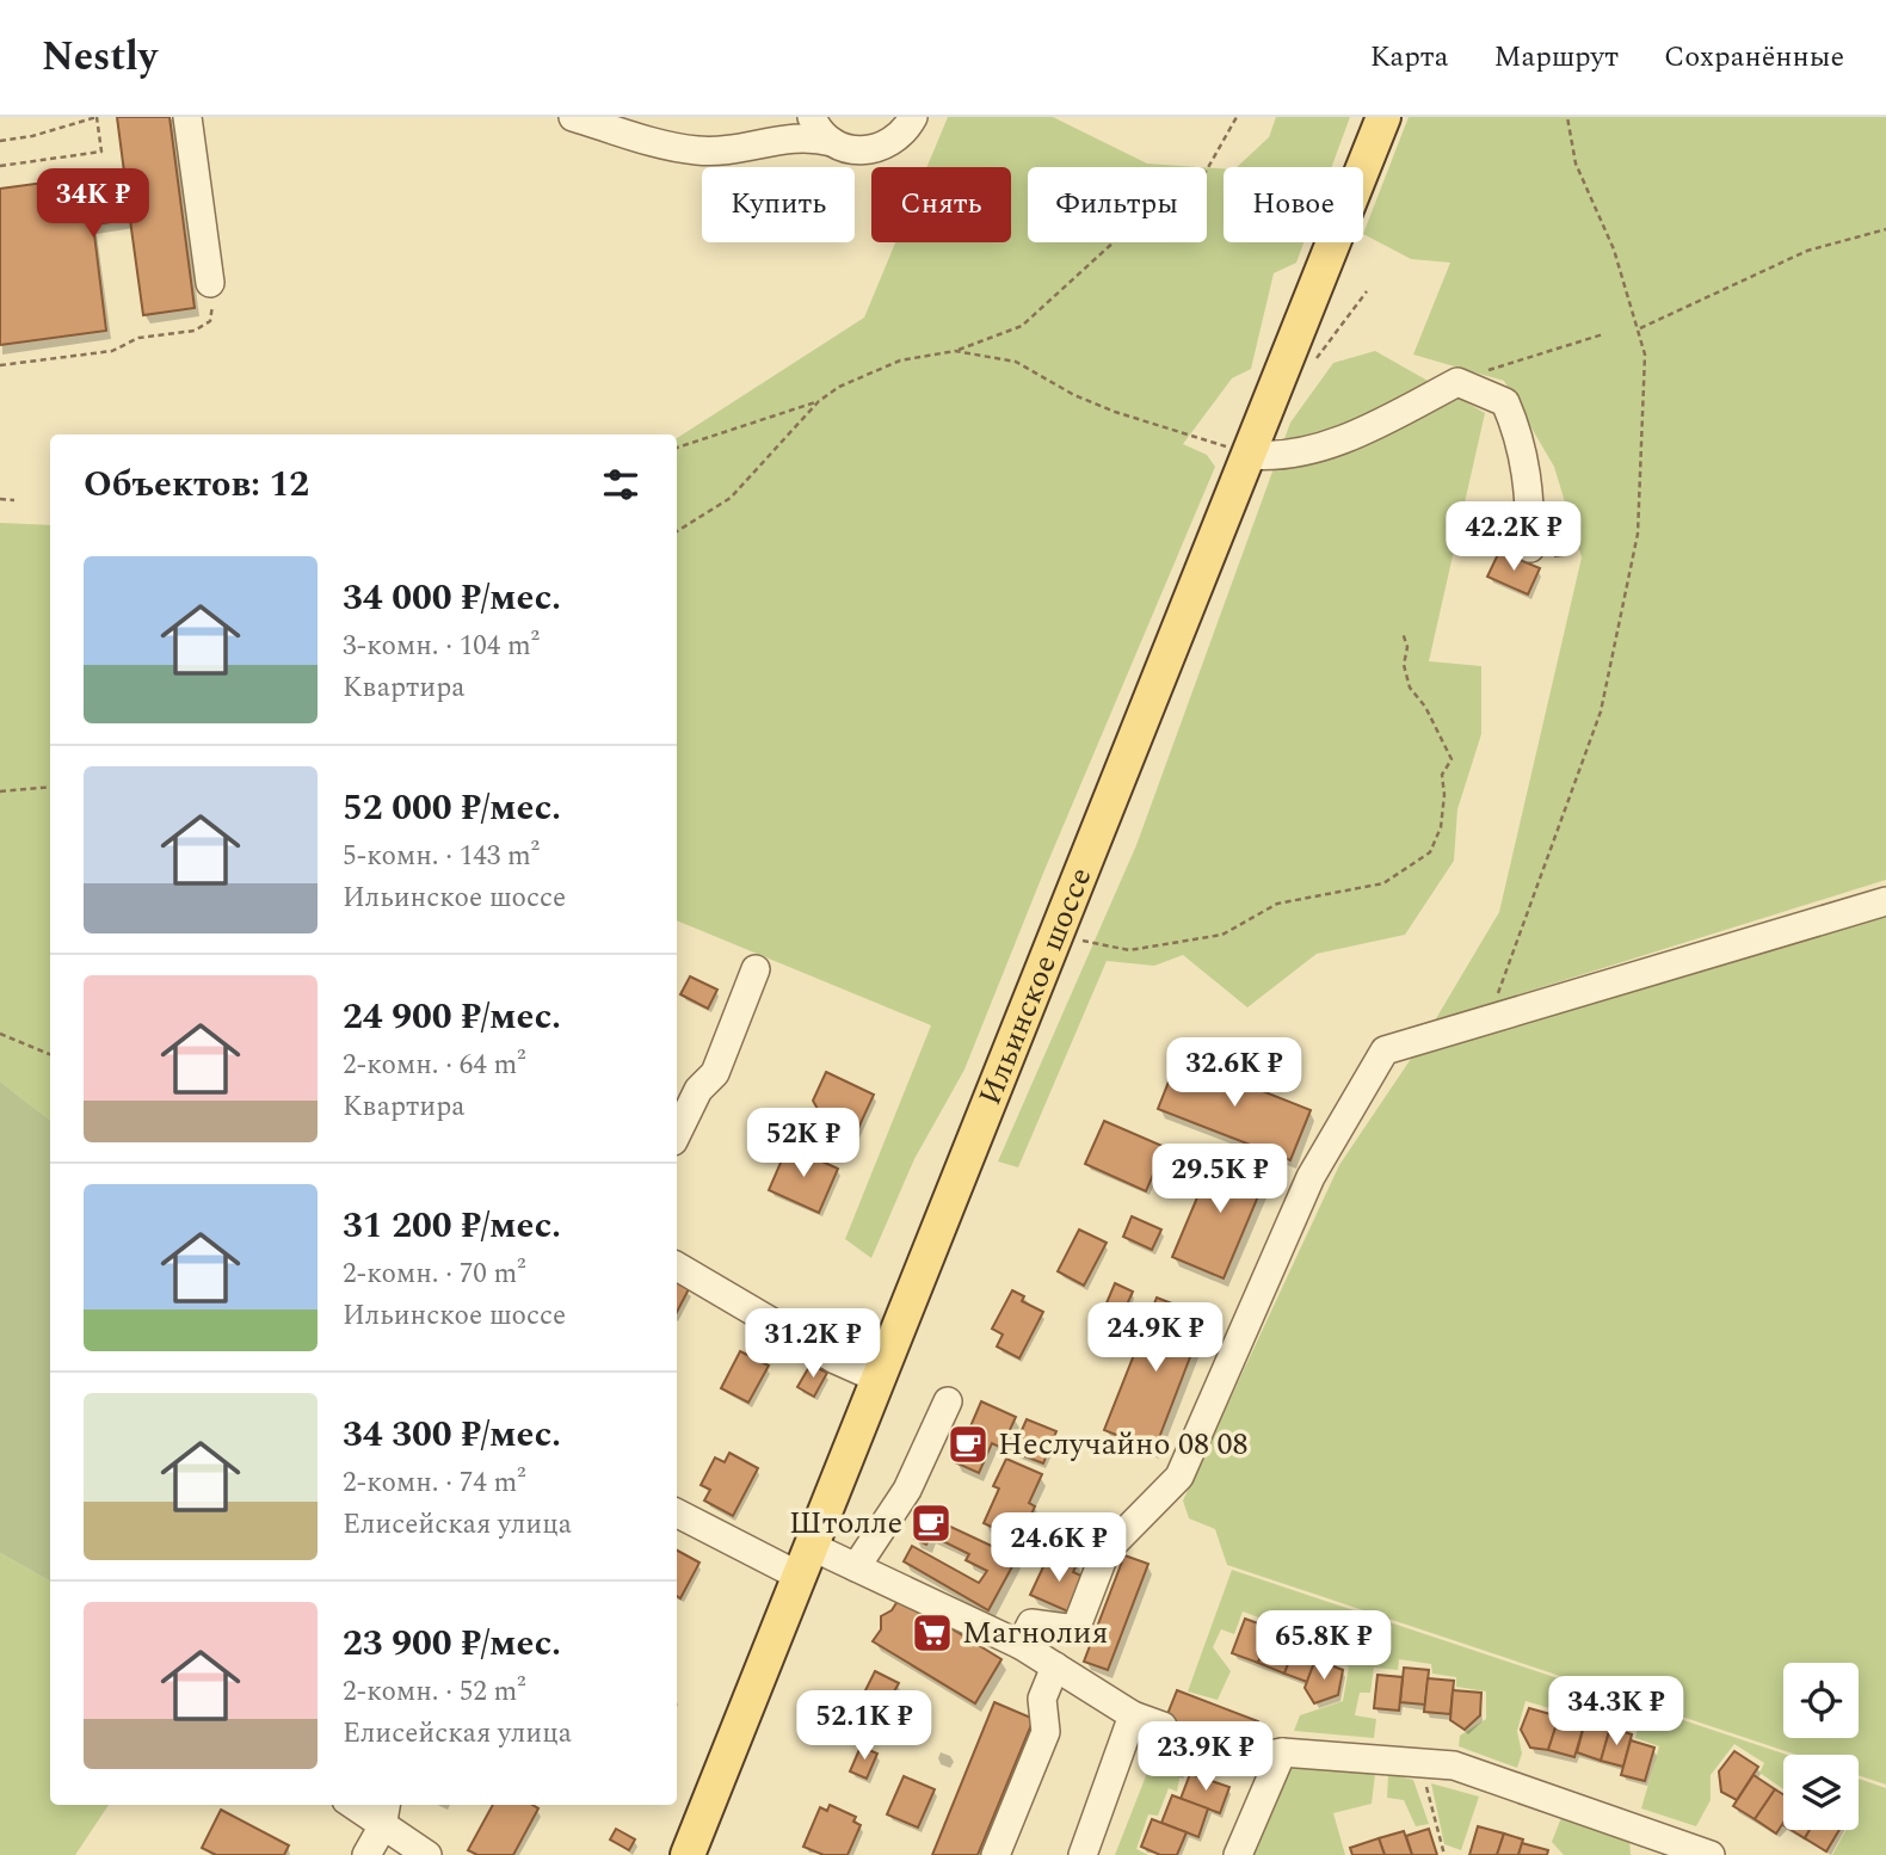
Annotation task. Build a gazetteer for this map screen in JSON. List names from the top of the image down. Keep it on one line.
{"streets":{"main road":["Ильинское шоссе"]},"places":{"cafe":["Неслучайно 08 08","Штолле"],"supermarket":["Магнолия"]},"page":{"header":"Nestly","nav":["Карта","Маршрут","Сохранённые"],"chip":["Купить","Снять","Фильтры","Новое"],"price":["34K ₽","42.2K ₽","32.6K ₽","52K ₽","29.5K ₽","24.9K ₽","31.2K ₽","24.6K ₽","65.8K ₽","34.3K ₽","52.1K ₽","23.9K ₽"],"heading":"Объектов: 12","list":[{"name":"34 000 ₽/мес.","note":"3-комн. · 104 m² · Квартира"},{"name":"52 000 ₽/мес.","note":"5-комн. · 143 m² · Ильинское шоссе"},{"name":"24 900 ₽/мес.","note":"2-комн. · 64 m² · Квартира"},{"name":"31 200 ₽/мес.","note":"2-комн. · 70 m² · Ильинское шоссе"},{"name":"34 300 ₽/мес.","note":"2-комн. · 74 m² · Елисейская улица"},{"name":"23 900 ₽/мес.","note":"2-комн. · 52 m² · Елисейская улица"}]}}
